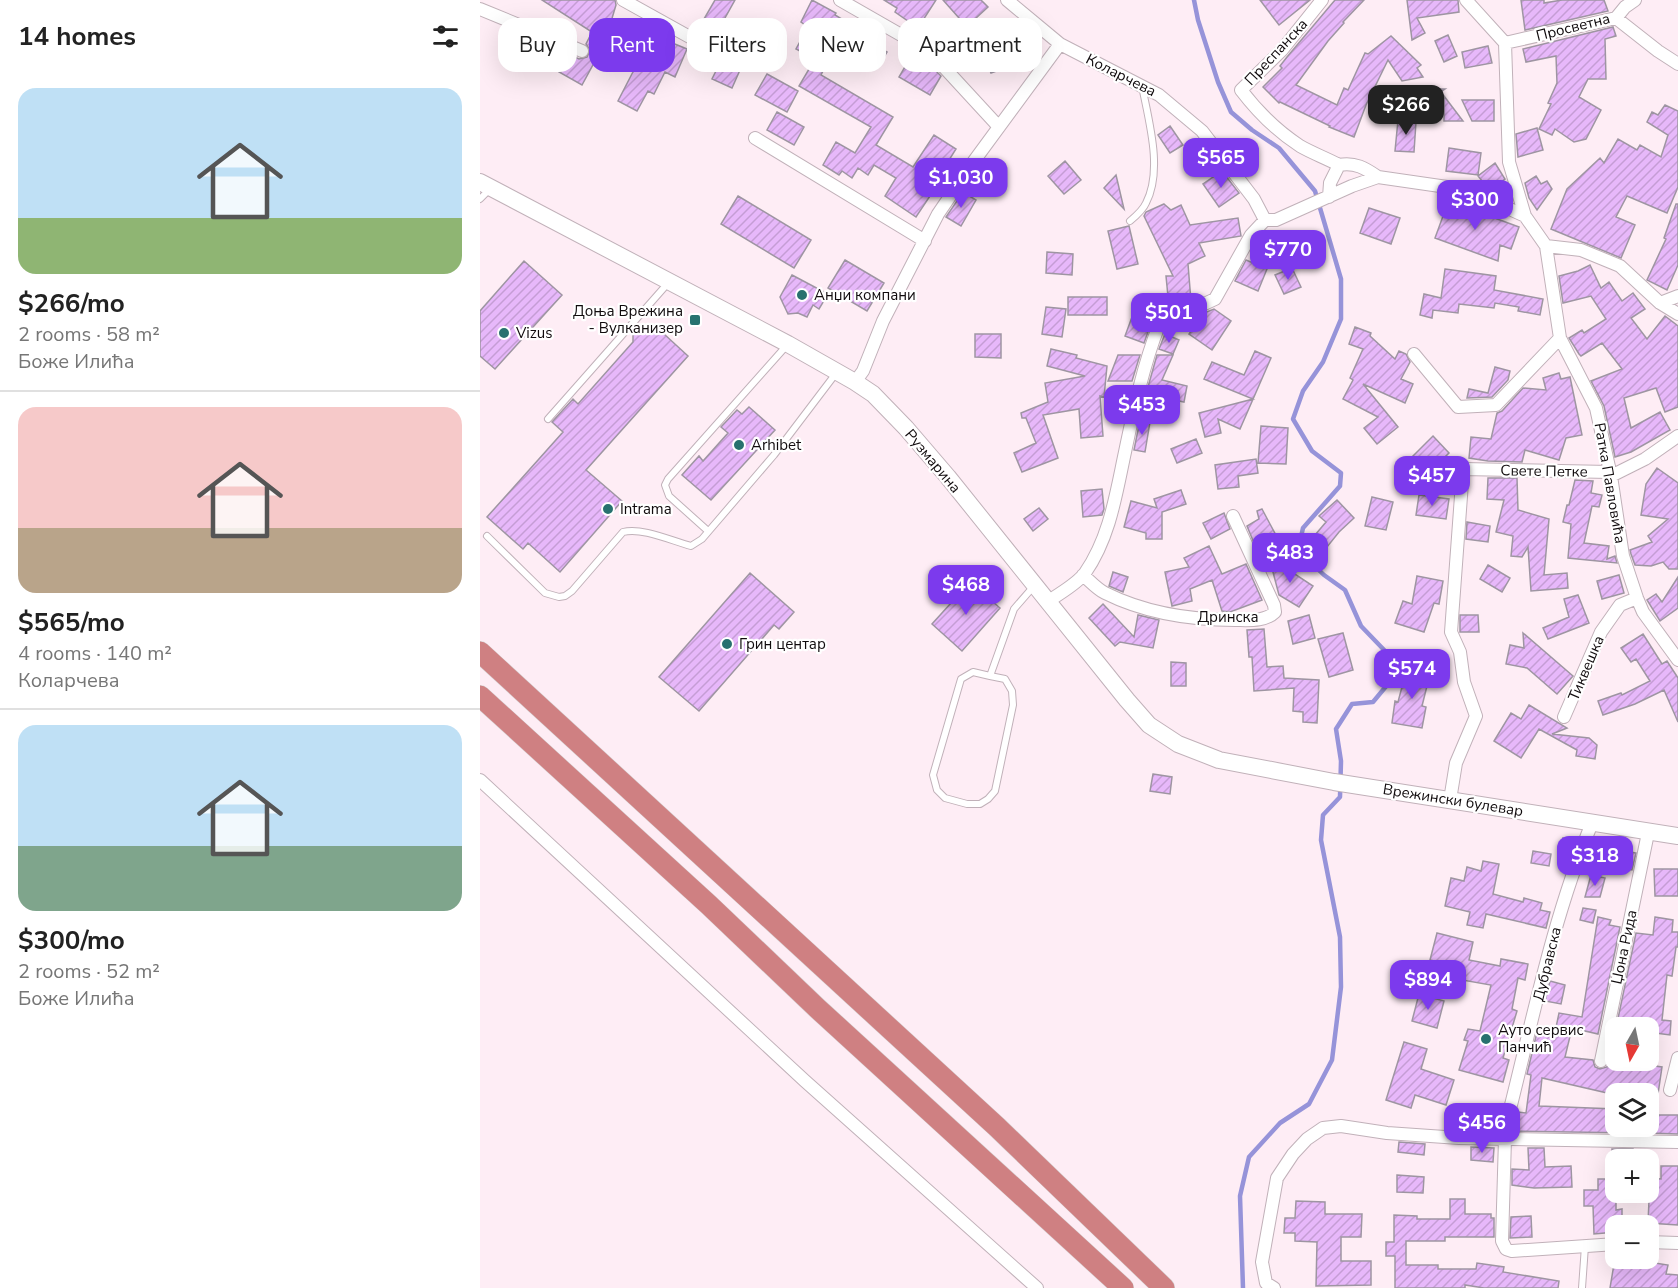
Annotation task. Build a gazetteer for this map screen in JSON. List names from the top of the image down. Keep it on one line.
{"streets":{"main road":["Рузмарина","Врежински булевар"],"street":["Просветна","Преспанска","Коларчева","Свете Петке","Ратка Павловића","Дринска","Тиквешка","Џона Рида","Дубравска"]},"crossings":[["Просветна","Ратка Павловића"],["Рузмарина","Врежински булевар"],["Свете Петке","Ратка Павловића"],["Свете Петке","Врежински булевар"],["Ратка Павловића","Тиквешка"],["Врежински булевар","Џона Рида"],["Врежински булевар","Дубравска"]],"places":{"other":["Анџи компани","Vizus","Arhibet","Intrama","Грин центар","Ауто сервис Панчић"],"transit":["Доња Врежина - Вулканизер"]},"north":"bottom","page":{"heading":"14 homes","chip":["Buy","Rent","Filters","New","Apartment"],"list":[{"name":"$266/mo","note":"2 rooms · 58 m² · Боже Илића"},{"name":"$565/mo","note":"4 rooms · 140 m² · Коларчева"},{"name":"$300/mo","note":"2 rooms · 52 m² · Боже Илића"}],"price":["$266","$565","$1,030","$300","$770","$501","$453","$457","$483","$468","$574","$318","$894","$456"],"map_buttons":["+","−"]}}
